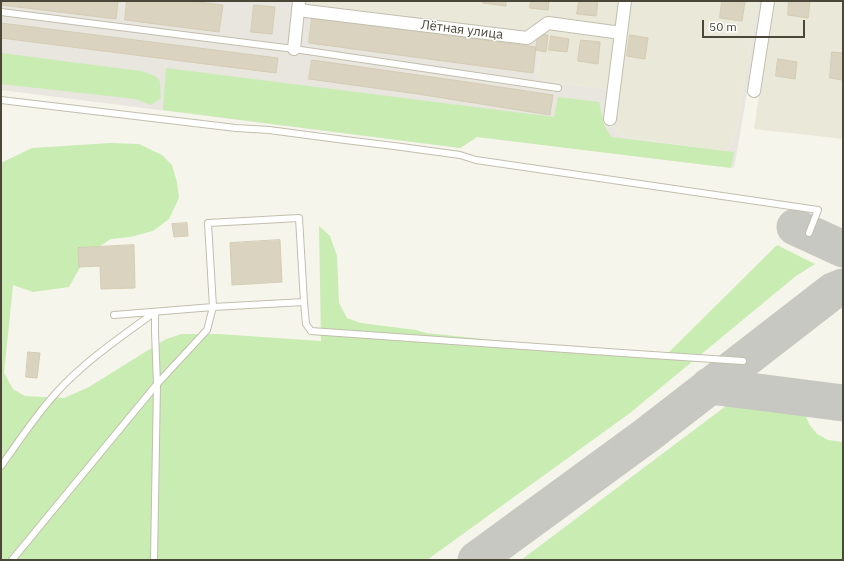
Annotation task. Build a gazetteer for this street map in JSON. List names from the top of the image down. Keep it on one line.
{"streets":{"street":["Лётная улица"]},"scale_bar":"50 m"}
